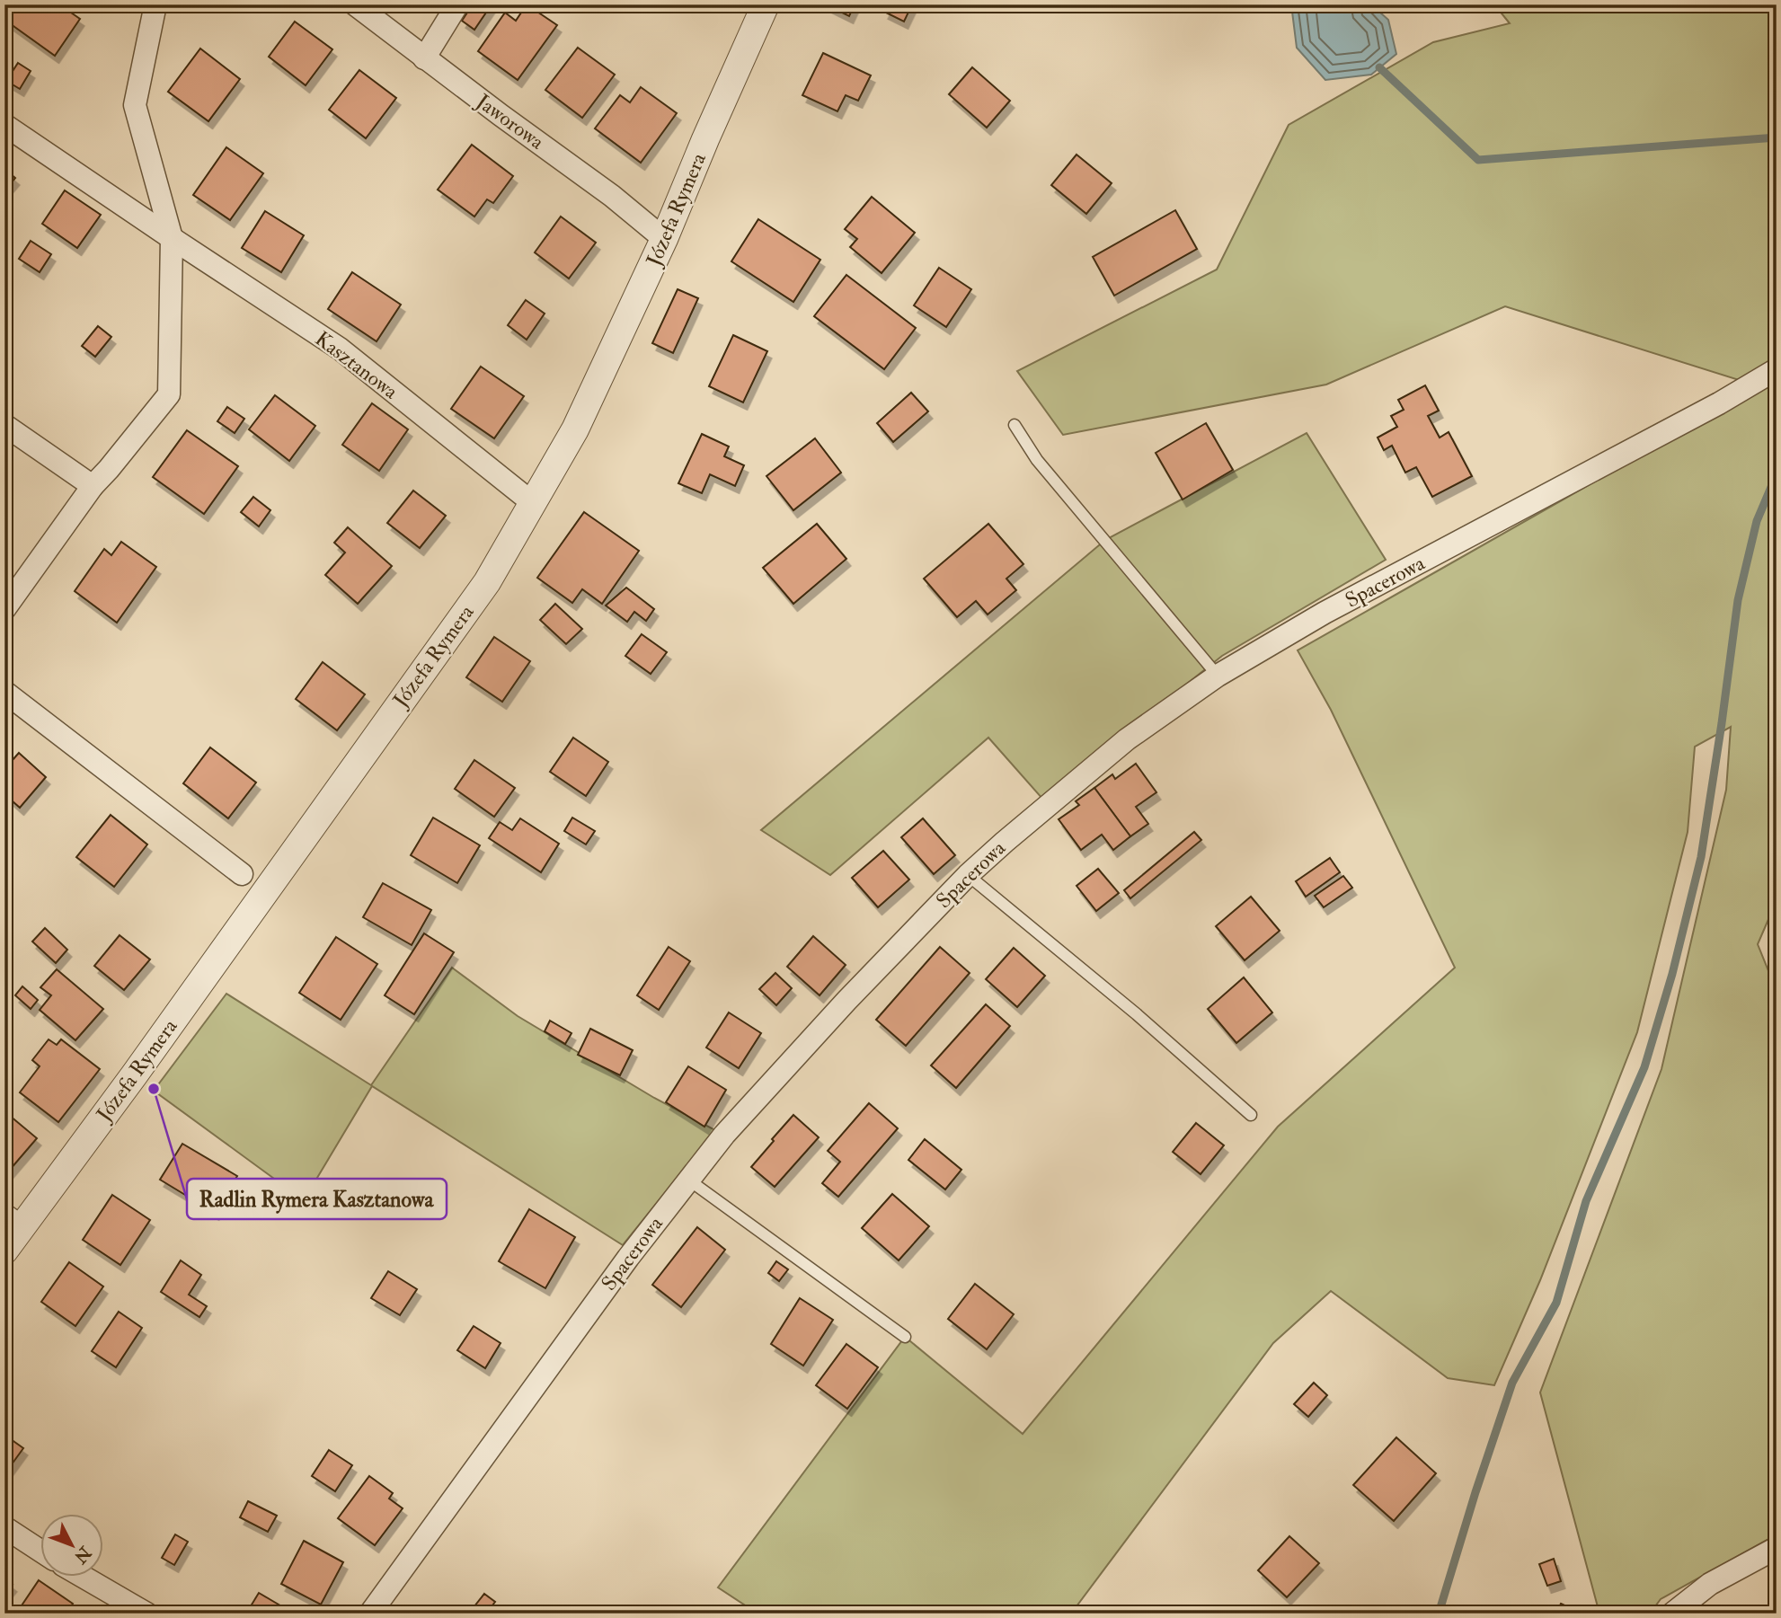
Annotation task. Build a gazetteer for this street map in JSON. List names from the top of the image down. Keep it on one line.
{"streets":{"street":["Jaworowa","Józefa Rymera","Kasztanowa","Spacerowa"]},"crossings":[["Jaworowa","Józefa Rymera"],["Józefa Rymera","Kasztanowa"]],"places":["Radlin Rymera Kasztanowa"],"north":"bottom right"}
